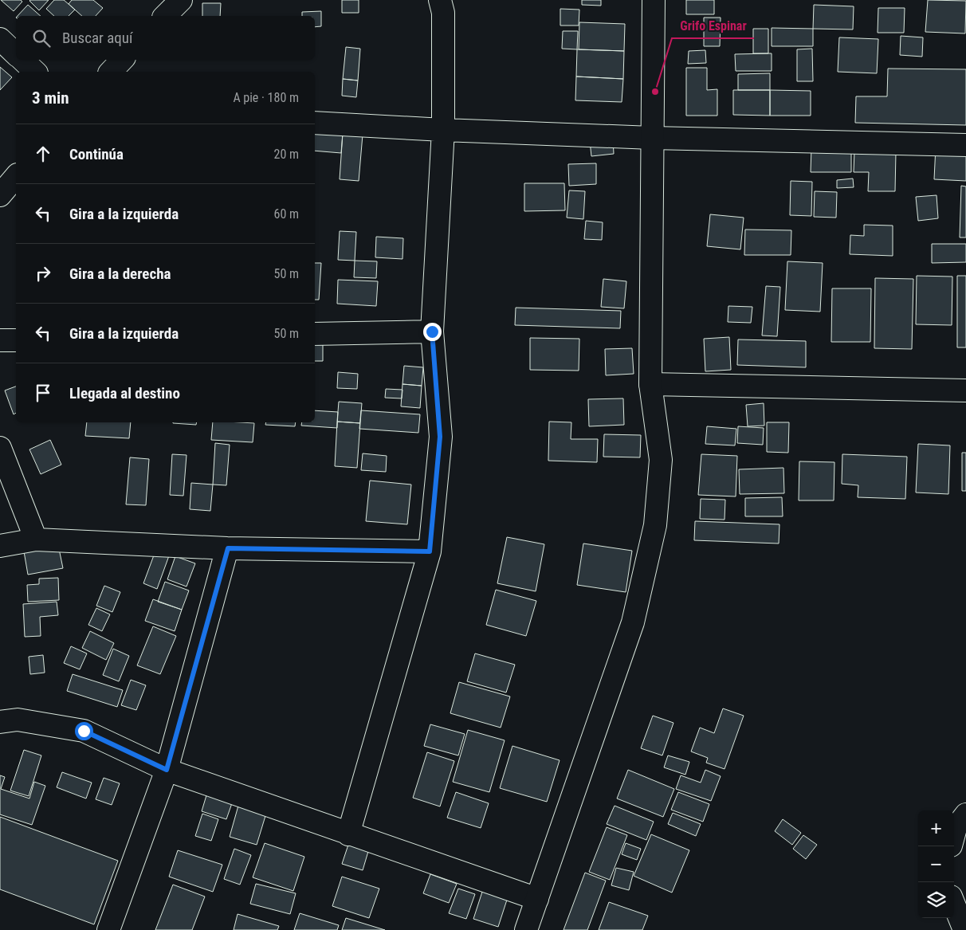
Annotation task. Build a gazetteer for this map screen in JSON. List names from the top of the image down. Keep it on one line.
{"places":["Grifo Espinar"],"page":{"search":"Buscar aquí","heading":["3 min","A pie · 180 m"],"list":[["Continúa","20 m"],["Gira a la izquierda","60 m"],["Gira a la derecha","50 m"],["Gira a la izquierda","50 m"],"Llegada al destino"],"map_buttons":["+","−"]}}
